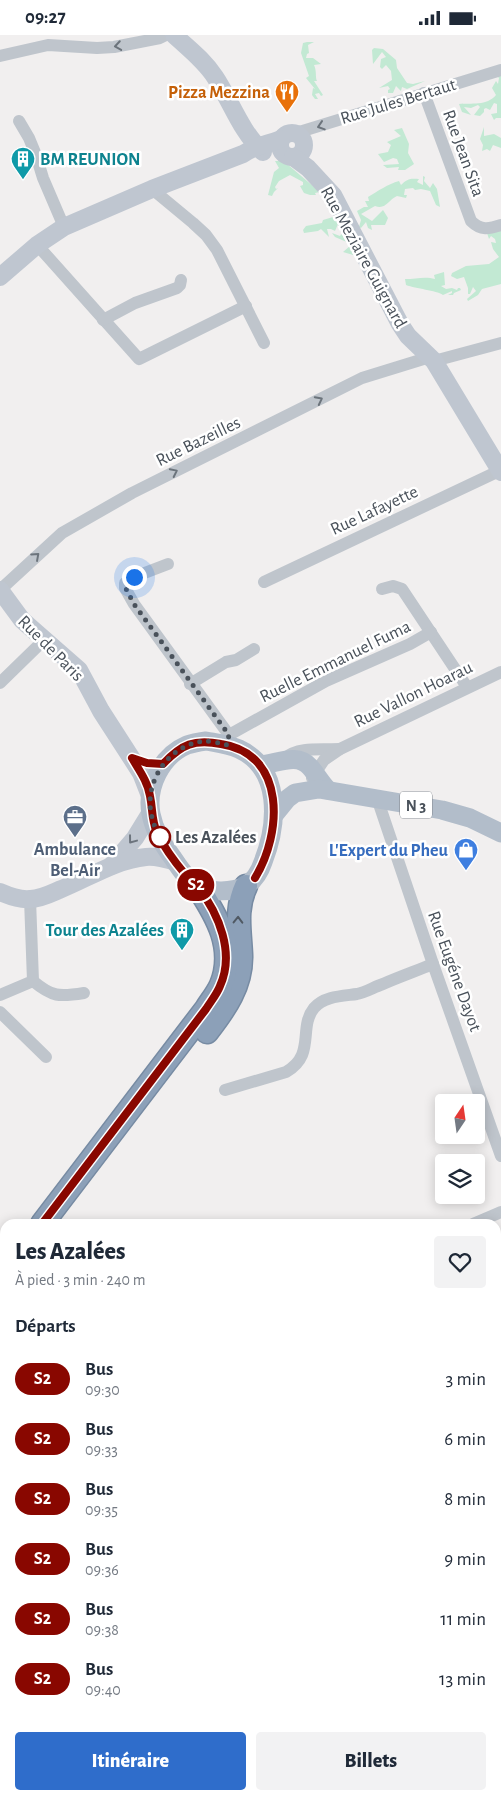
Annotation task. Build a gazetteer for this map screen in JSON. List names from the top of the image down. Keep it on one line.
{"streets":{"main road":["N 3"],"street":["Rue Jules Bertaut","Rue Jean Sita","Rue Meziaire Guignard","Rue Bazeilles","Rue Lafayette","Rue de Paris","Ruelle Emmanuel Fuma","Rue Vallon Hoarau","Rue Eugéne Dayot"]},"crossings":[["Rue Jules Bertaut","Rue Jean Sita"],["Rue Jules Bertaut","Rue Meziaire Guignard"],["Rue Meziaire Guignard","Rue Bazeilles"],["Rue Meziaire Guignard","Rue Lafayette"],["Rue Bazeilles","Rue de Paris"],["Rue de Paris","Ruelle Emmanuel Fuma"],["Rue Vallon Hoarau","N 3"],["N 3","Rue Eugéne Dayot"]],"one_way":["Rue Bazeilles"],"places":{"restaurant":["Pizza Mezzina"],"building":["BM REUNION","Tour des Azalées"],"other":["Les Azalées"],"office":["Ambulance Bel-Air"],"shop":["L'Expert du Pheu"]},"lines":["bus line S2"],"north":"top","page":{"status":"09:27","on_map":"S2","heading":[["Les Azalées","À pied · 3 min · 240 m"],"Départs"],"list":[{"mark":"S2","name":"Bus","note":"09:30","value":"3 min"},{"mark":"S2","name":"Bus","note":"09:33","value":"6 min"},{"mark":"S2","name":"Bus","note":"09:35","value":"8 min"},{"mark":"S2","name":"Bus","note":"09:36","value":"9 min"},{"mark":"S2","name":"Bus","note":"09:38","value":"11 min"},{"mark":"S2","name":"Bus","note":"09:40","value":"13 min"}],"buttons":["Itinéraire","Billets"]}}
